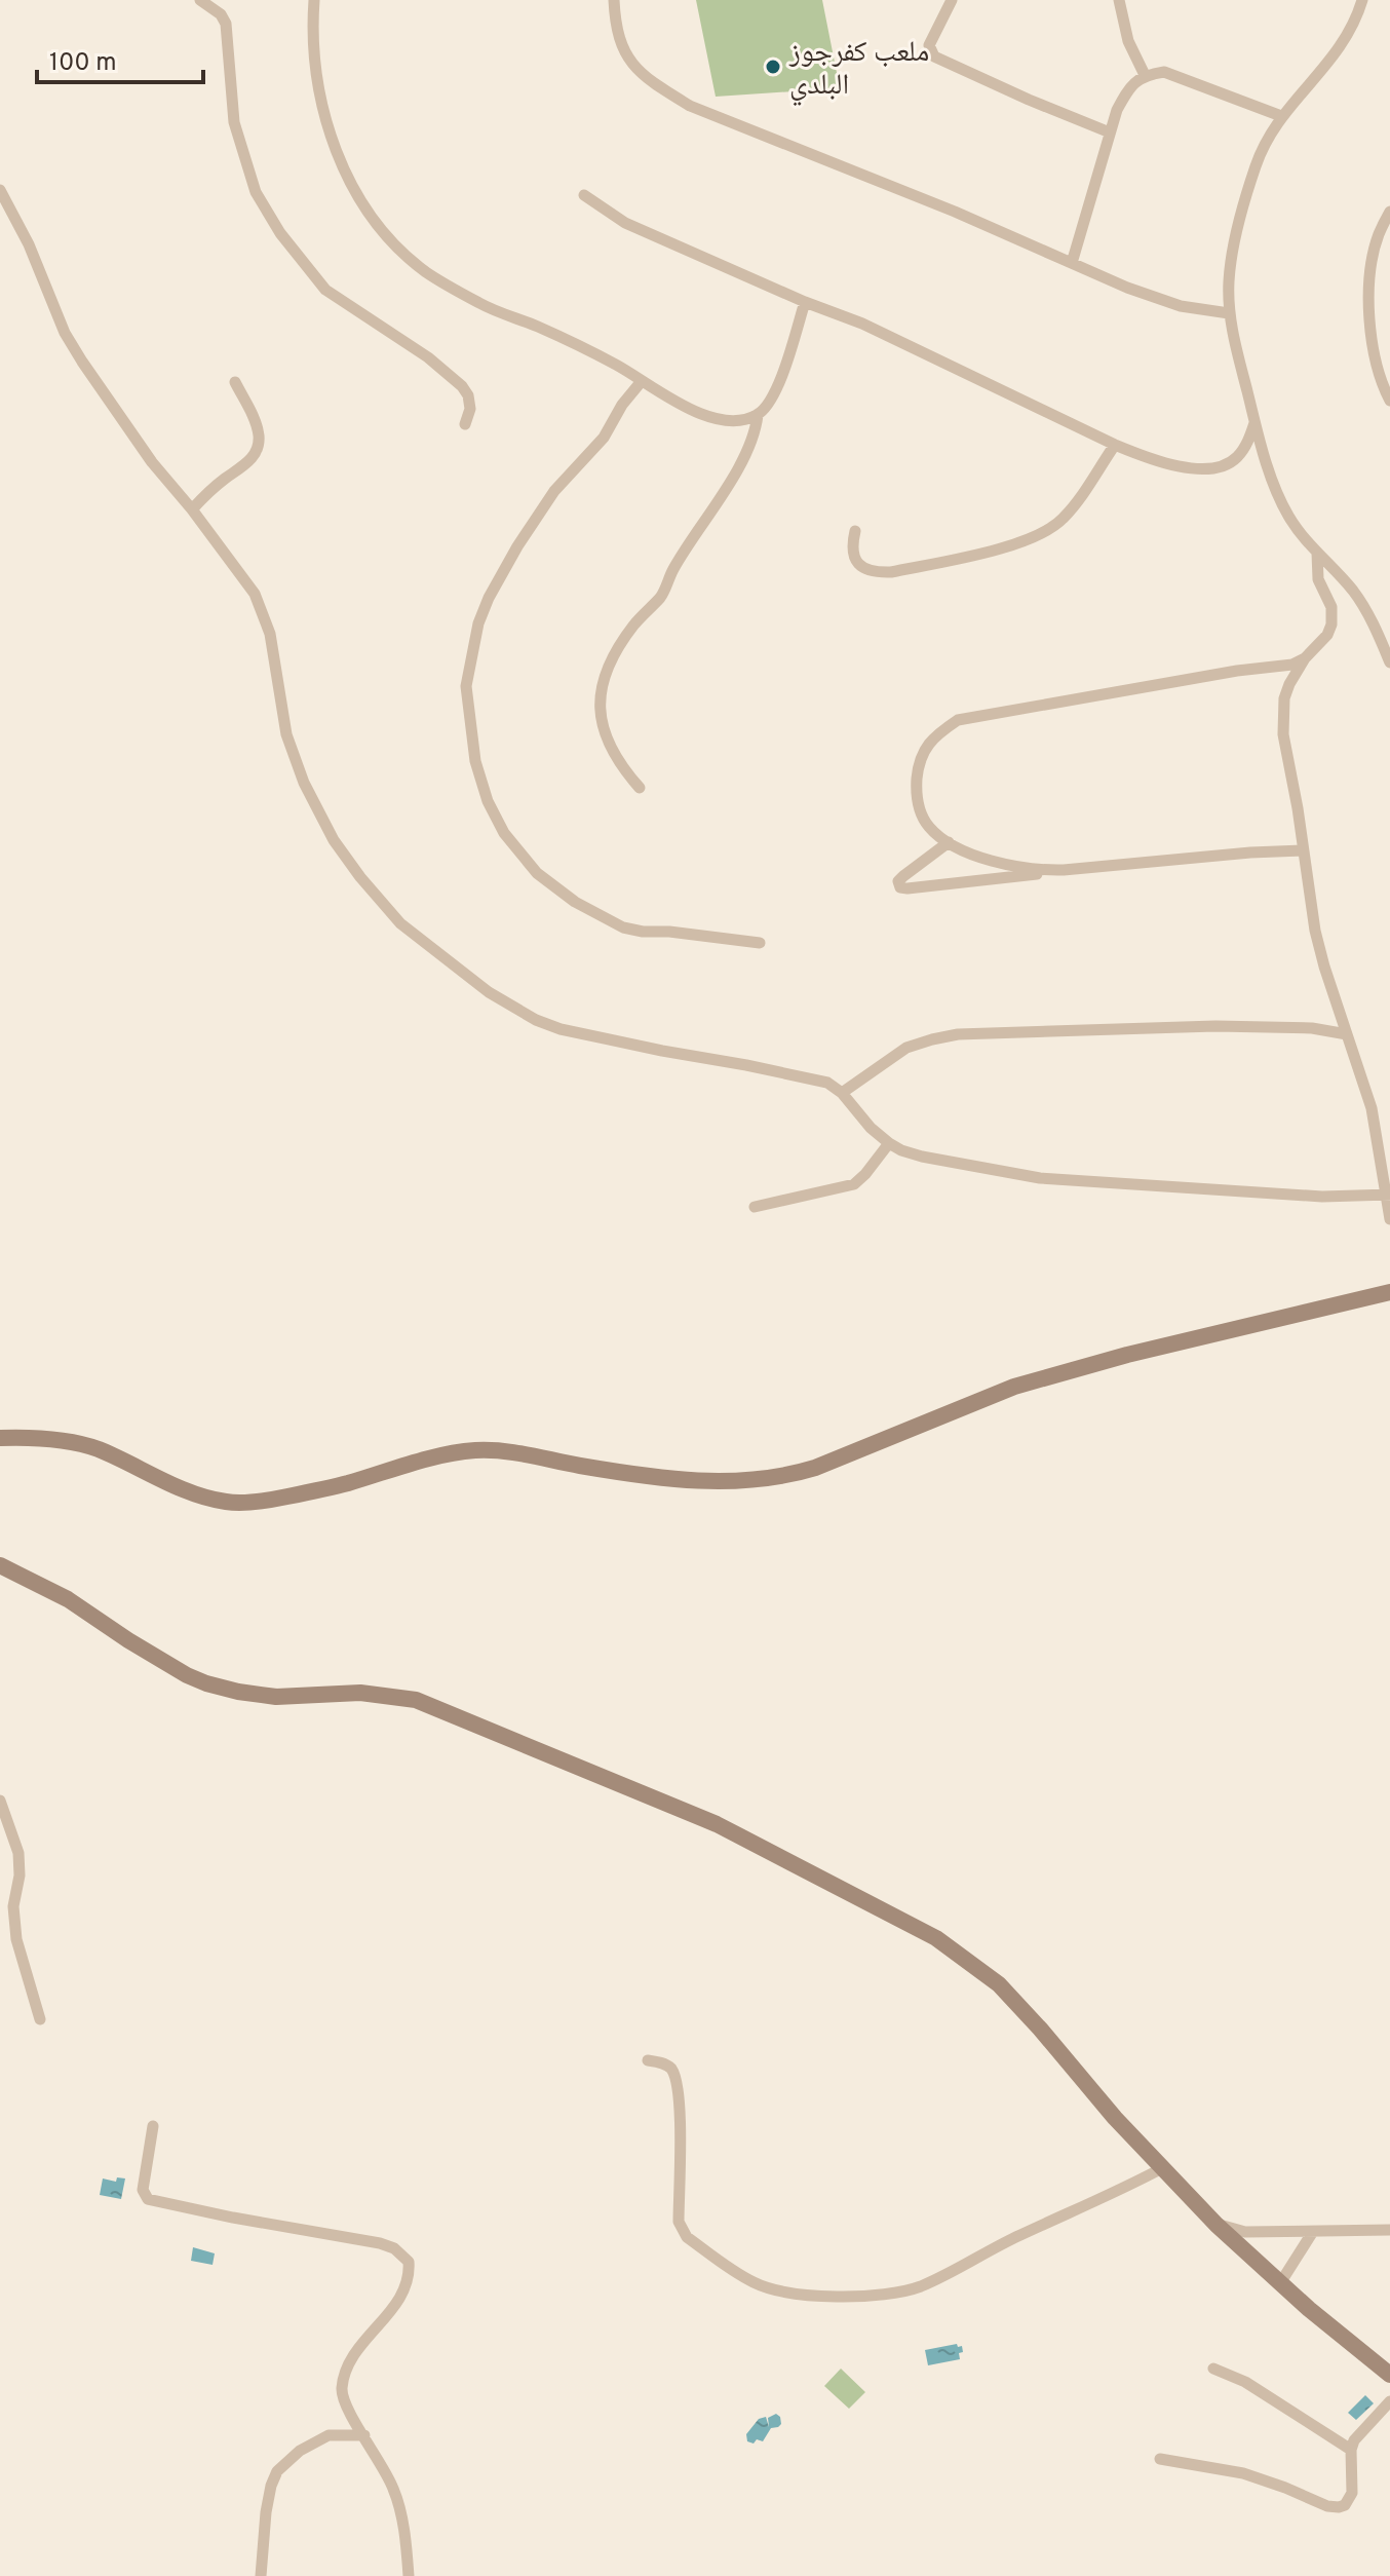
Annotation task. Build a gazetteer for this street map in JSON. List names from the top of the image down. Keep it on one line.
{"places":["ملعب كفرجوز البلدي"],"scale_bar":"100 m"}
